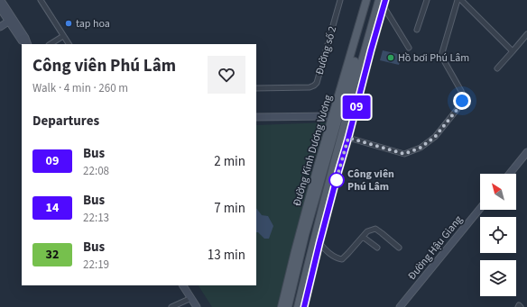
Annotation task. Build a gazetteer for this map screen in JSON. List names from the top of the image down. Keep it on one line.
{"streets":{"main road":["Đường Kinh Dương Vương","Đường Hậu Giang"],"street":["Đường số 2"]},"places":["tap hoa","Hồ bơi Phú Lâm","Công viên Phú Lâm"],"lines":["bus line 09"],"north":"top left","page":{"on_map":"09","heading":[["Công viên Phú Lâm","Walk · 4 min · 260 m"],"Departures"],"list":[{"mark":"09","name":"Bus","note":"22:08","value":"2 min"},{"mark":"14","name":"Bus","note":"22:13","value":"7 min"},{"mark":"32","name":"Bus","note":"22:19","value":"13 min"}]}}
